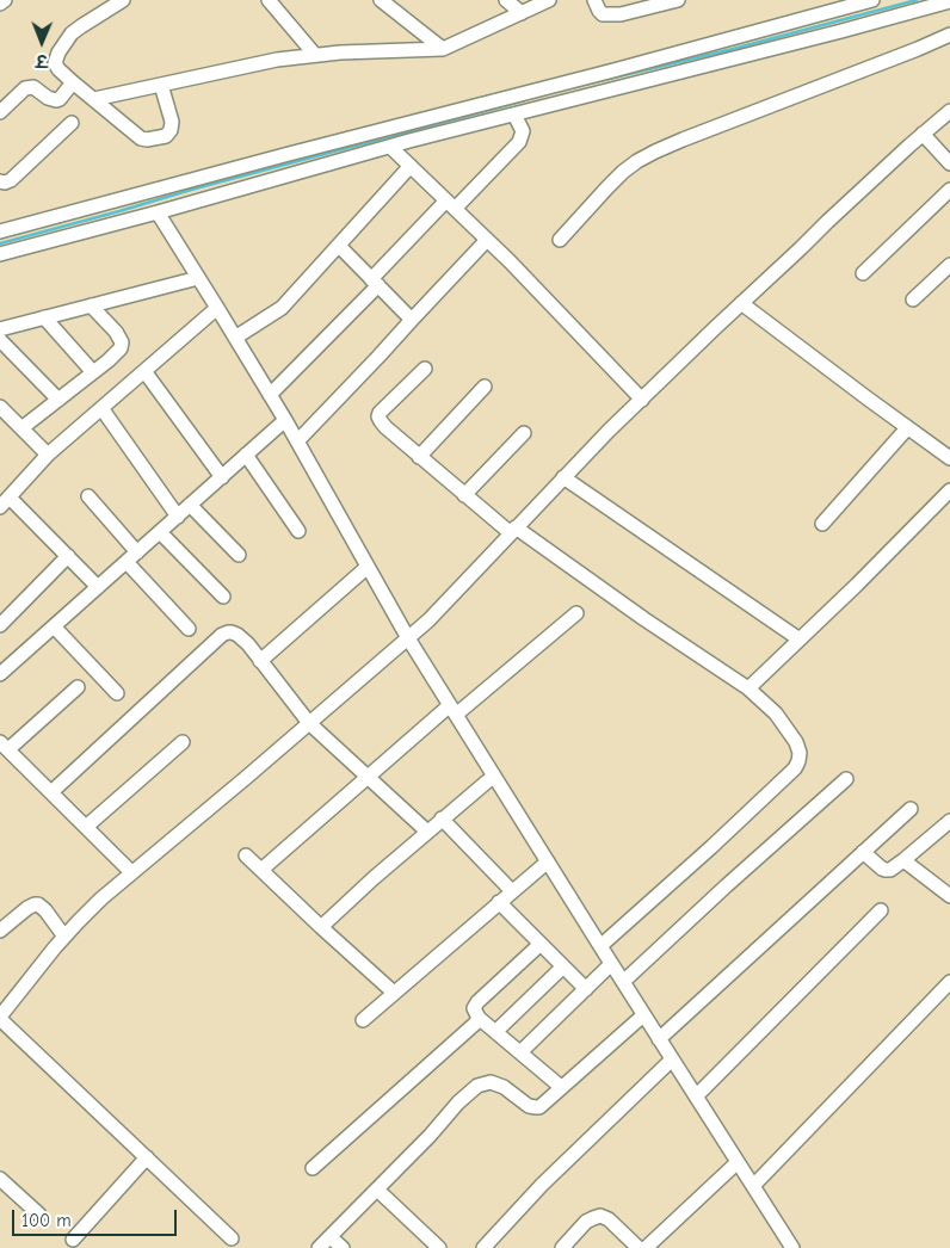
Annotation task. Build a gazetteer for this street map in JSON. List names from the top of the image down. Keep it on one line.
{"scale_bar":"100 m","north":"bottom"}
